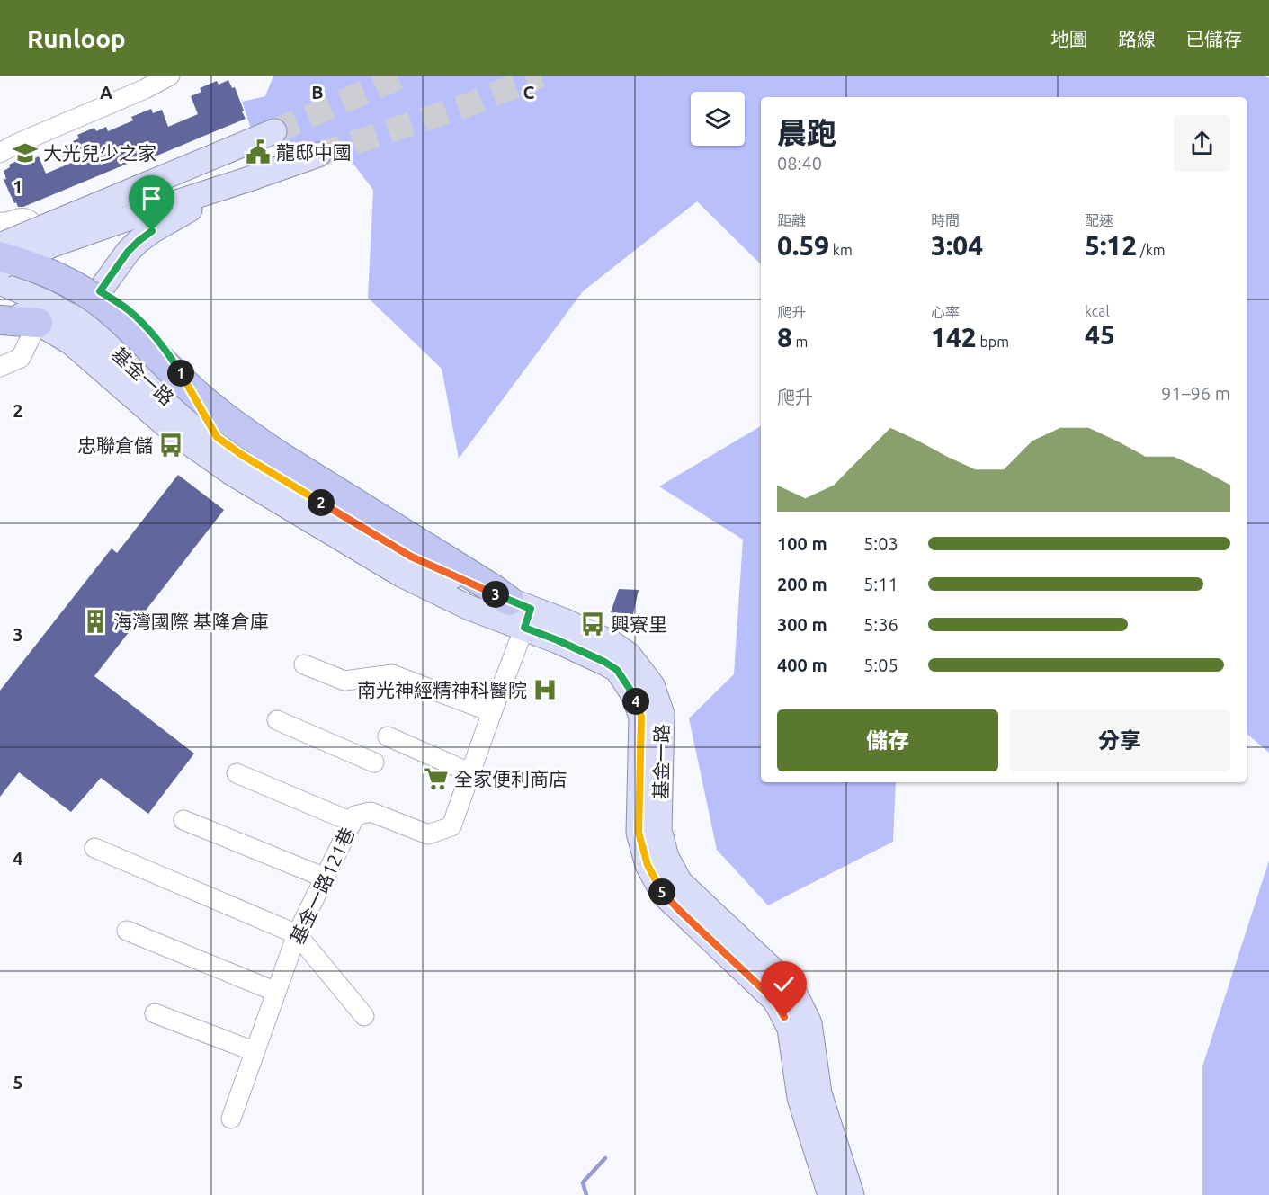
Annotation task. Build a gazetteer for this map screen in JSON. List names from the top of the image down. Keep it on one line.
{"streets":{"main road":["基金一路"],"street":["基金一路121巷"]},"crossings":[["基金一路","基金一路121巷"]],"places":{"public building":["龍邸中國"],"school or university":["大光兒少之家"],"bus stop":["忠聯倉儲","興寮里"],"building":["海灣國際 基隆倉庫"],"hospital":["南光神經精神科醫院"],"supermarket":["全家便利商店"]},"page":{"header":"Runloop","nav":["地圖","路線","已儲存"],"heading":["晨跑","08:40"],"stats":[["距離","0.59 km"],["時間","3:04"],["配速","5:12 /km"],["爬升","8 m"],["心率","142 bpm"],["kcal","45"]],"pins":["1","2","3","4","5"],"chart":["爬升","91–96 m"],"list":[{"name":"100 m","note":"5:03"},{"name":"200 m","note":"5:11"},{"name":"300 m","note":"5:36"},{"name":"400 m","note":"5:05"}],"buttons":["儲存","分享"]},"grid":{"columns":["A","B","C"],"rows":["1","2","3","4","5"]}}
